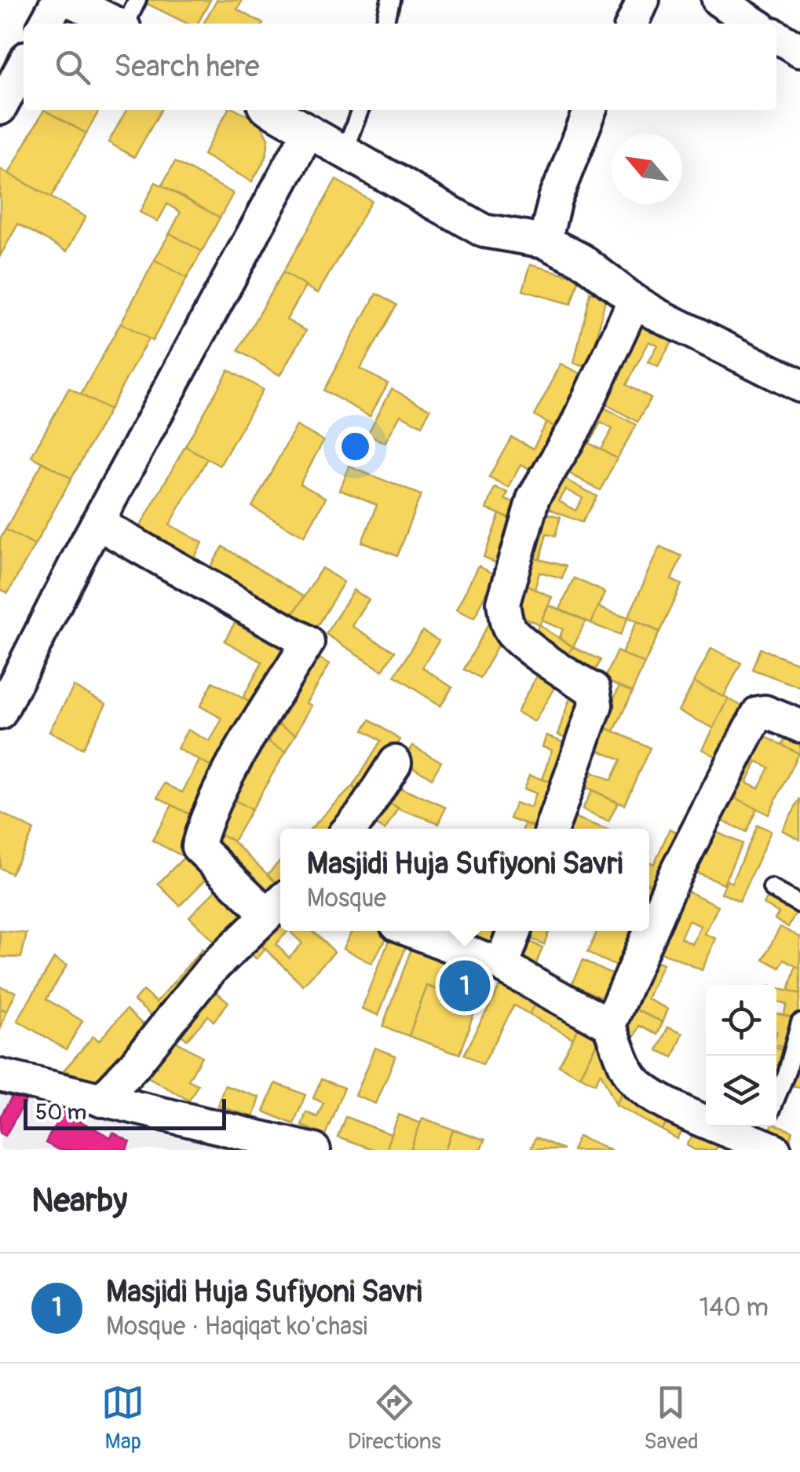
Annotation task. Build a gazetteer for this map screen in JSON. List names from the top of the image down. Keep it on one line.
{"scale_bar":"50 m","north":"top left","page":{"search":"Search here","popup":["Masjidi Huja Sufiyoni Savri","Mosque"],"pins":"1","scale":"50 m","heading":"Nearby","list":[{"mark":"1","name":"Masjidi Huja Sufiyoni Savri","note":"Mosque · Haqiqat ko'chasi","value":"140 m"}],"nav":["Map","Directions","Saved"]}}
